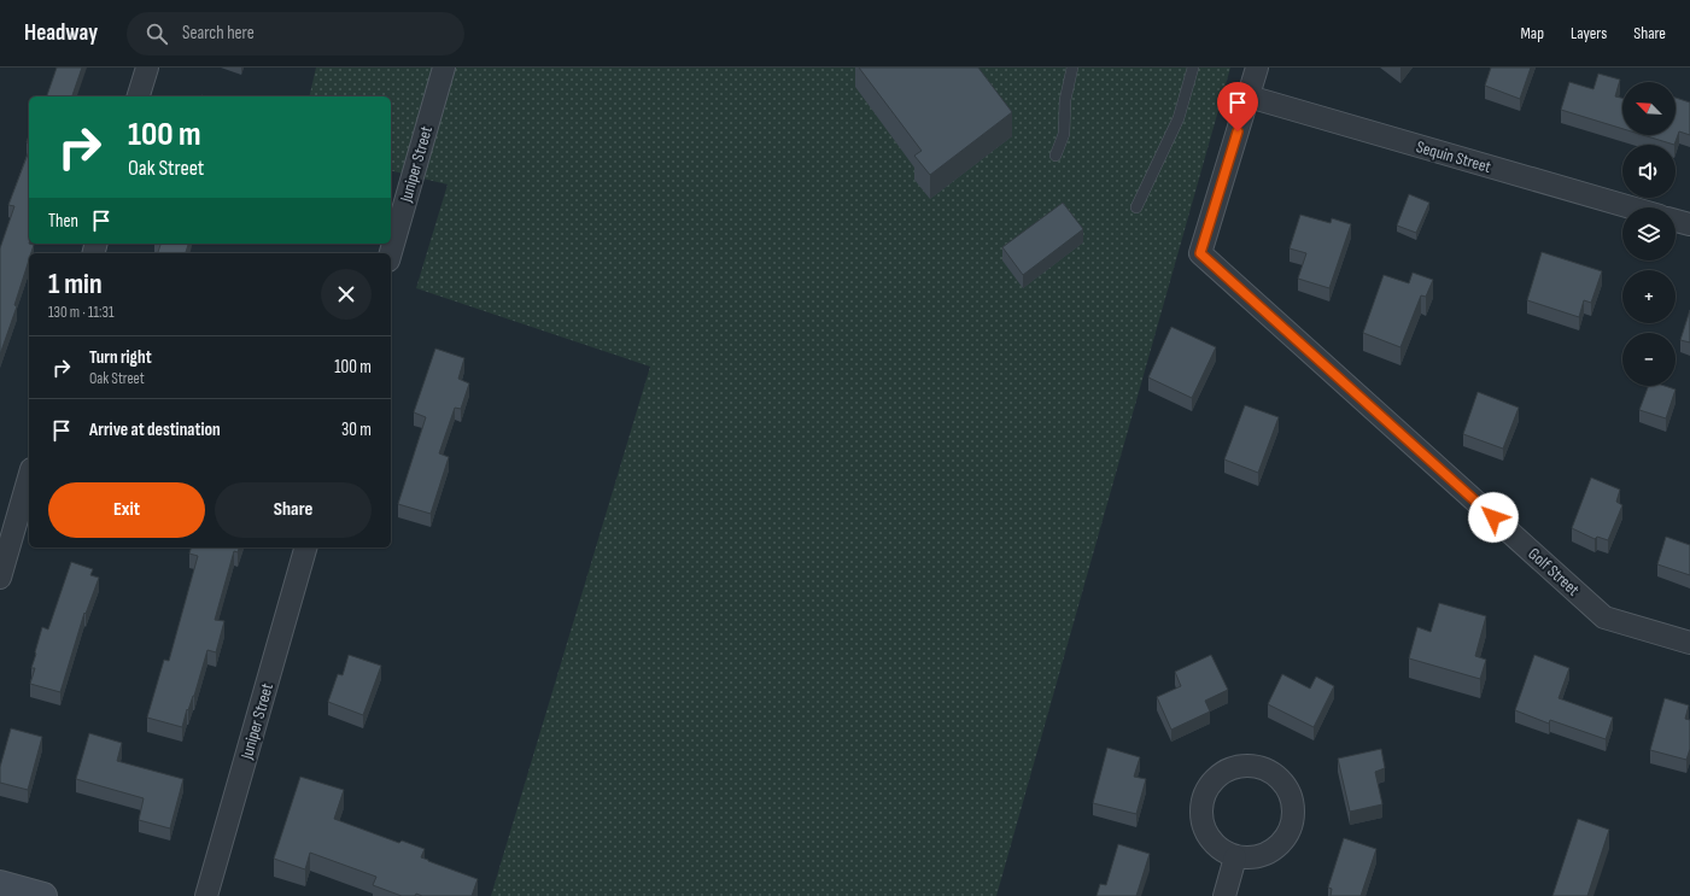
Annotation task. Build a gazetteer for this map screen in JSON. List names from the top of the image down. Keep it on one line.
{"streets":{"street":["Sequin Street","Juniper Street","Golf Street"]},"crossings":[["Sequin Street","Golf Street"]],"north":"top left","page":{"header":"Headway","search":"Search here","nav":["Map","Layers","Share"],"map_buttons":["+","−"],"turn":["100 m","Oak Street"],"then":"Then","heading":["1 min","130 m · 11:31"],"list":[{"name":"Turn right","note":"Oak Street","value":"100 m"},{"name":"Arrive at destination","value":"30 m"}],"buttons":["Exit","Share"]}}
